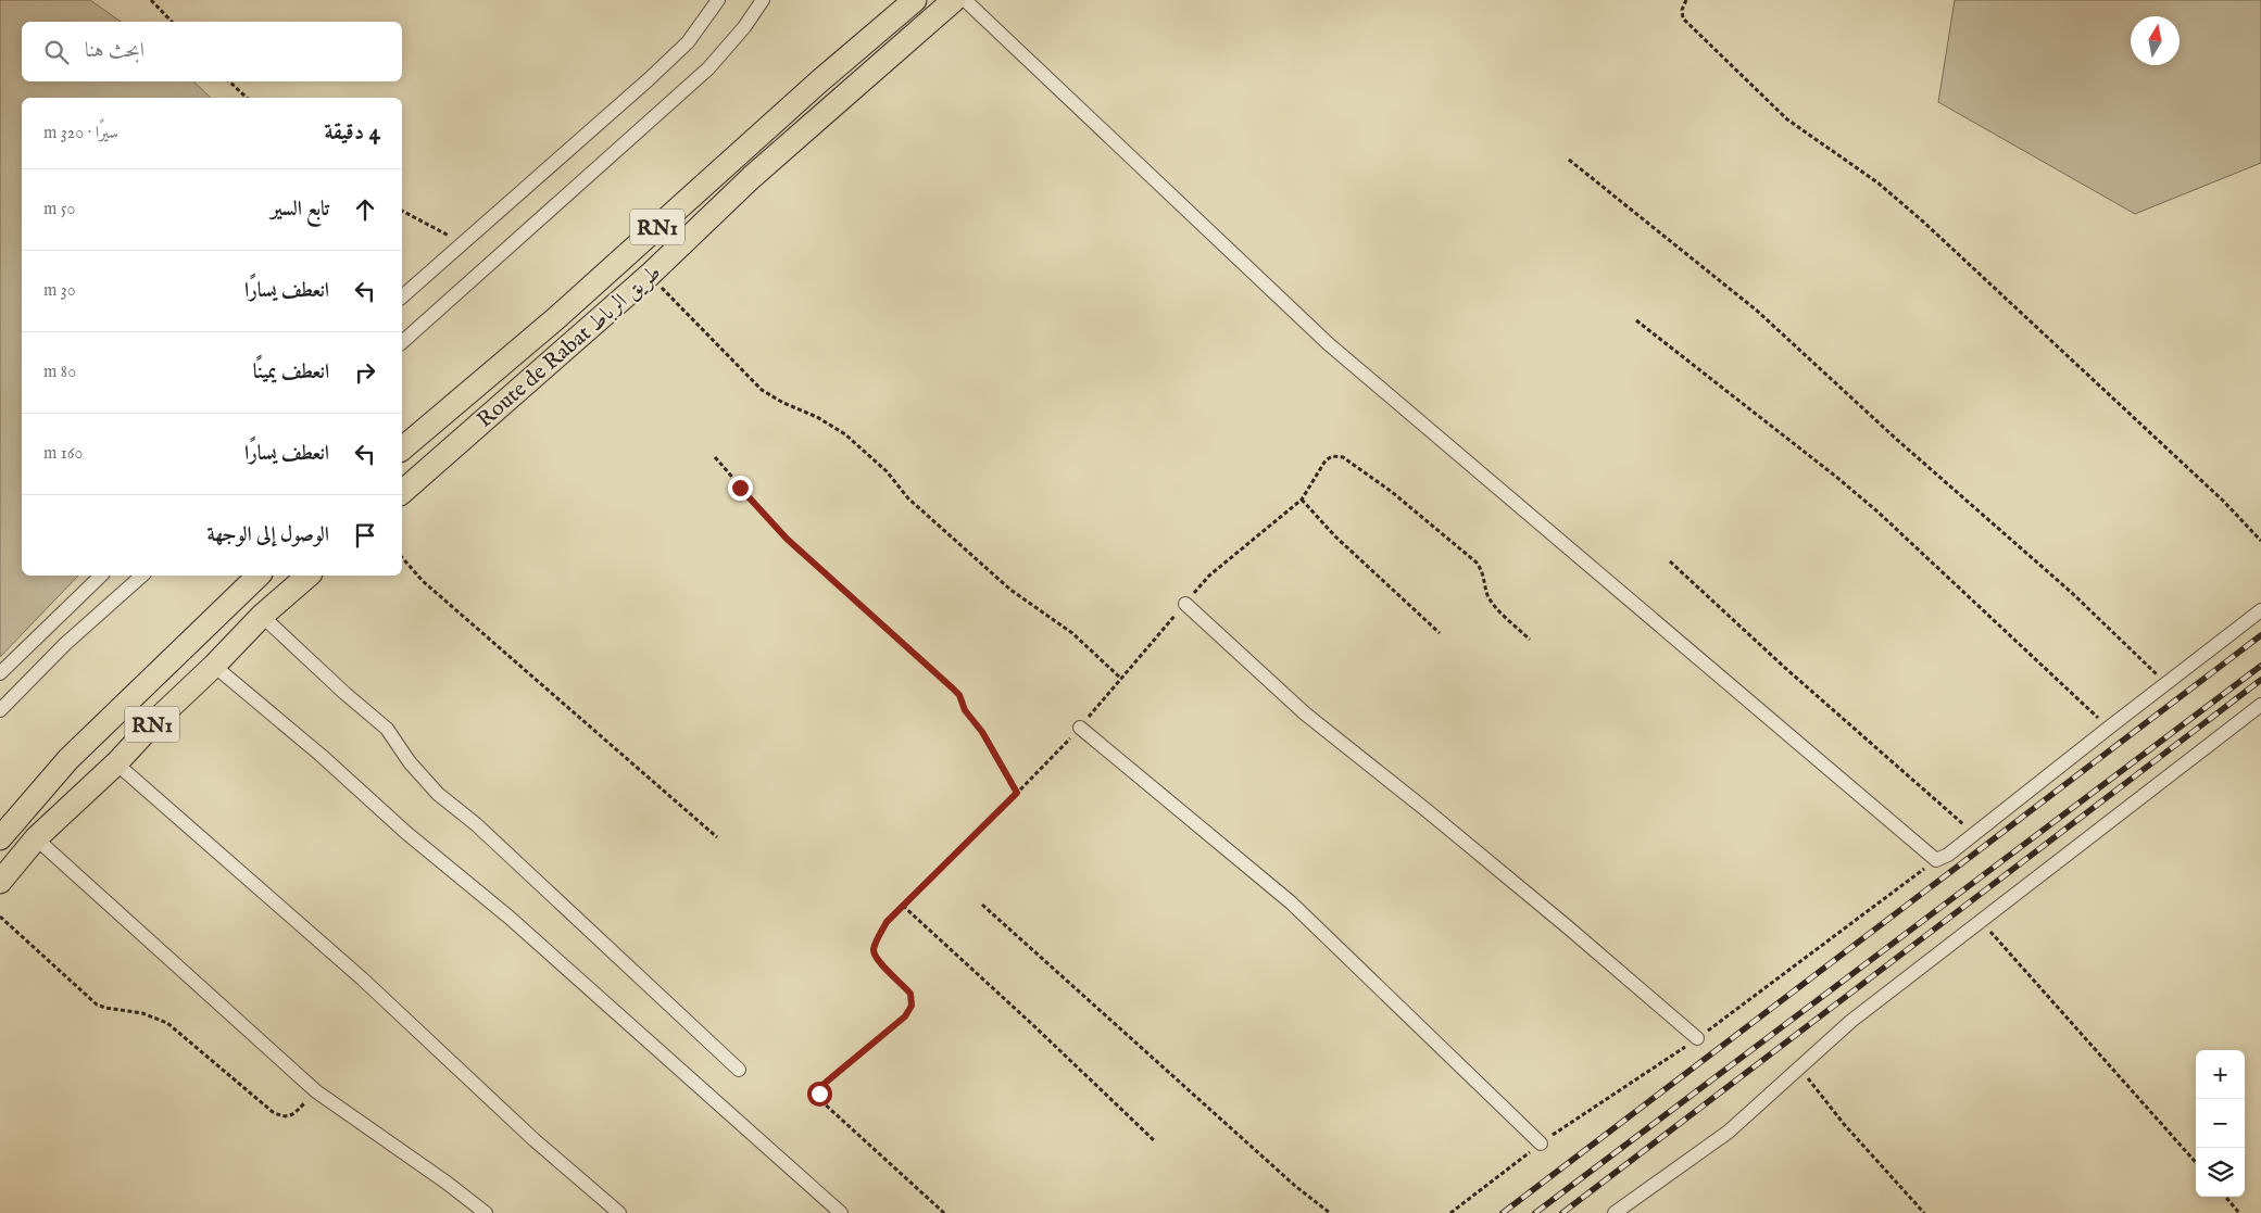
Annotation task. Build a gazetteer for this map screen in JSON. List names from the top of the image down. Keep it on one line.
{"streets":{"highway":["RN1","Route de Rabat طريق الرباط"]},"north":"top","page":{"search":"ابحث هنا","heading":["4 دقيقة","سيرًا · 320 m"],"list":[["تابع السير","50 m"],["انعطف يسارًا","30 m"],["انعطف يمينًا","80 m"],["انعطف يسارًا","160 m"],"الوصول إلى الوجهة"],"map_buttons":["+","−"]}}
